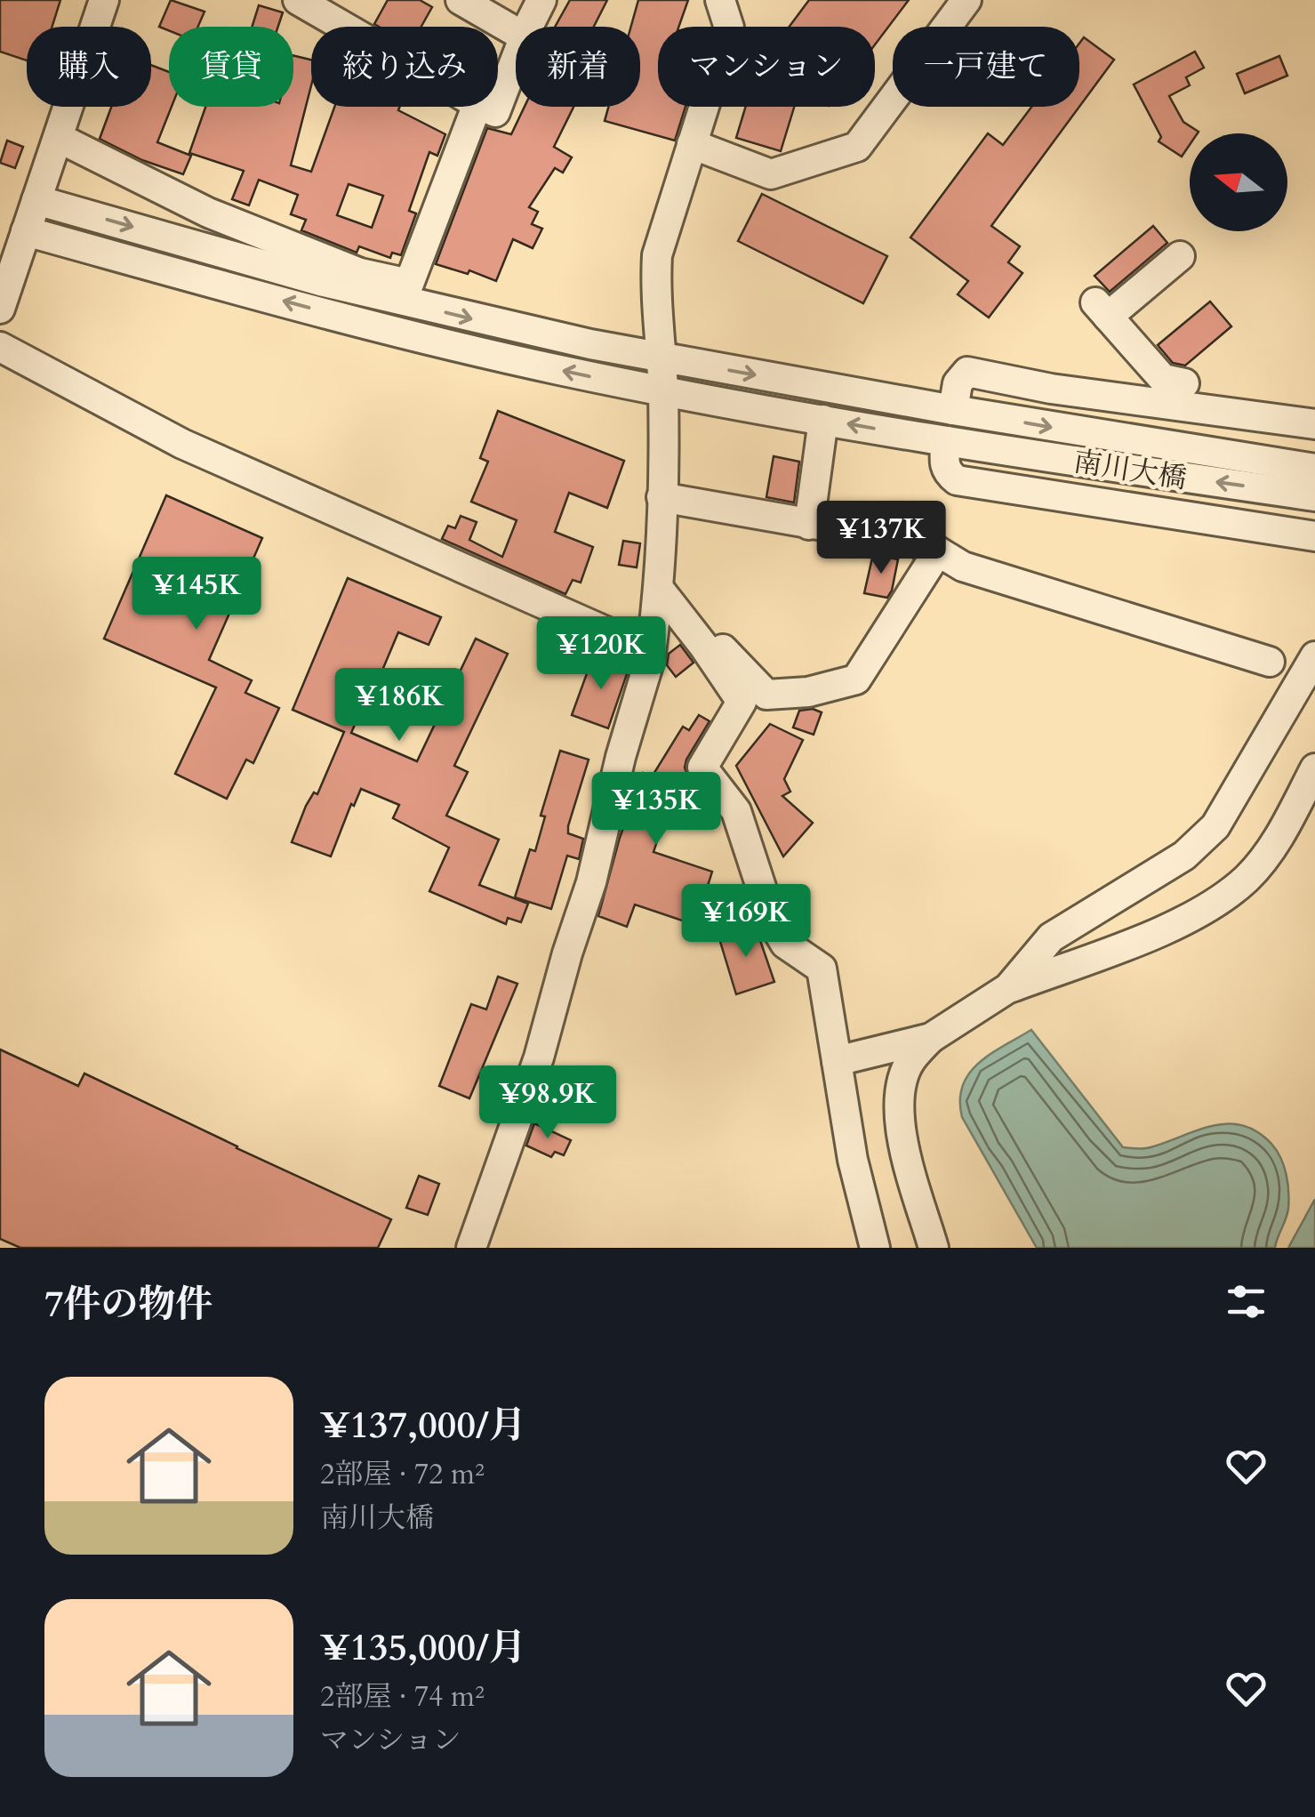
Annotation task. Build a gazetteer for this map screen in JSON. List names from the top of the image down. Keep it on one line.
{"streets":{"street":["南川大橋"]},"north":"left","page":{"chip":["購入","賃貸","絞り込み","新着","マンション","一戸建て"],"price":["¥137K","¥145K","¥120K","¥186K","¥135K","¥169K","¥98.9K"],"heading":"7件の物件","list":[{"name":"¥137,000/月","note":"2部屋 · 72 m² · 南川大橋"},{"name":"¥135,000/月","note":"2部屋 · 74 m² · マンション"}]}}
